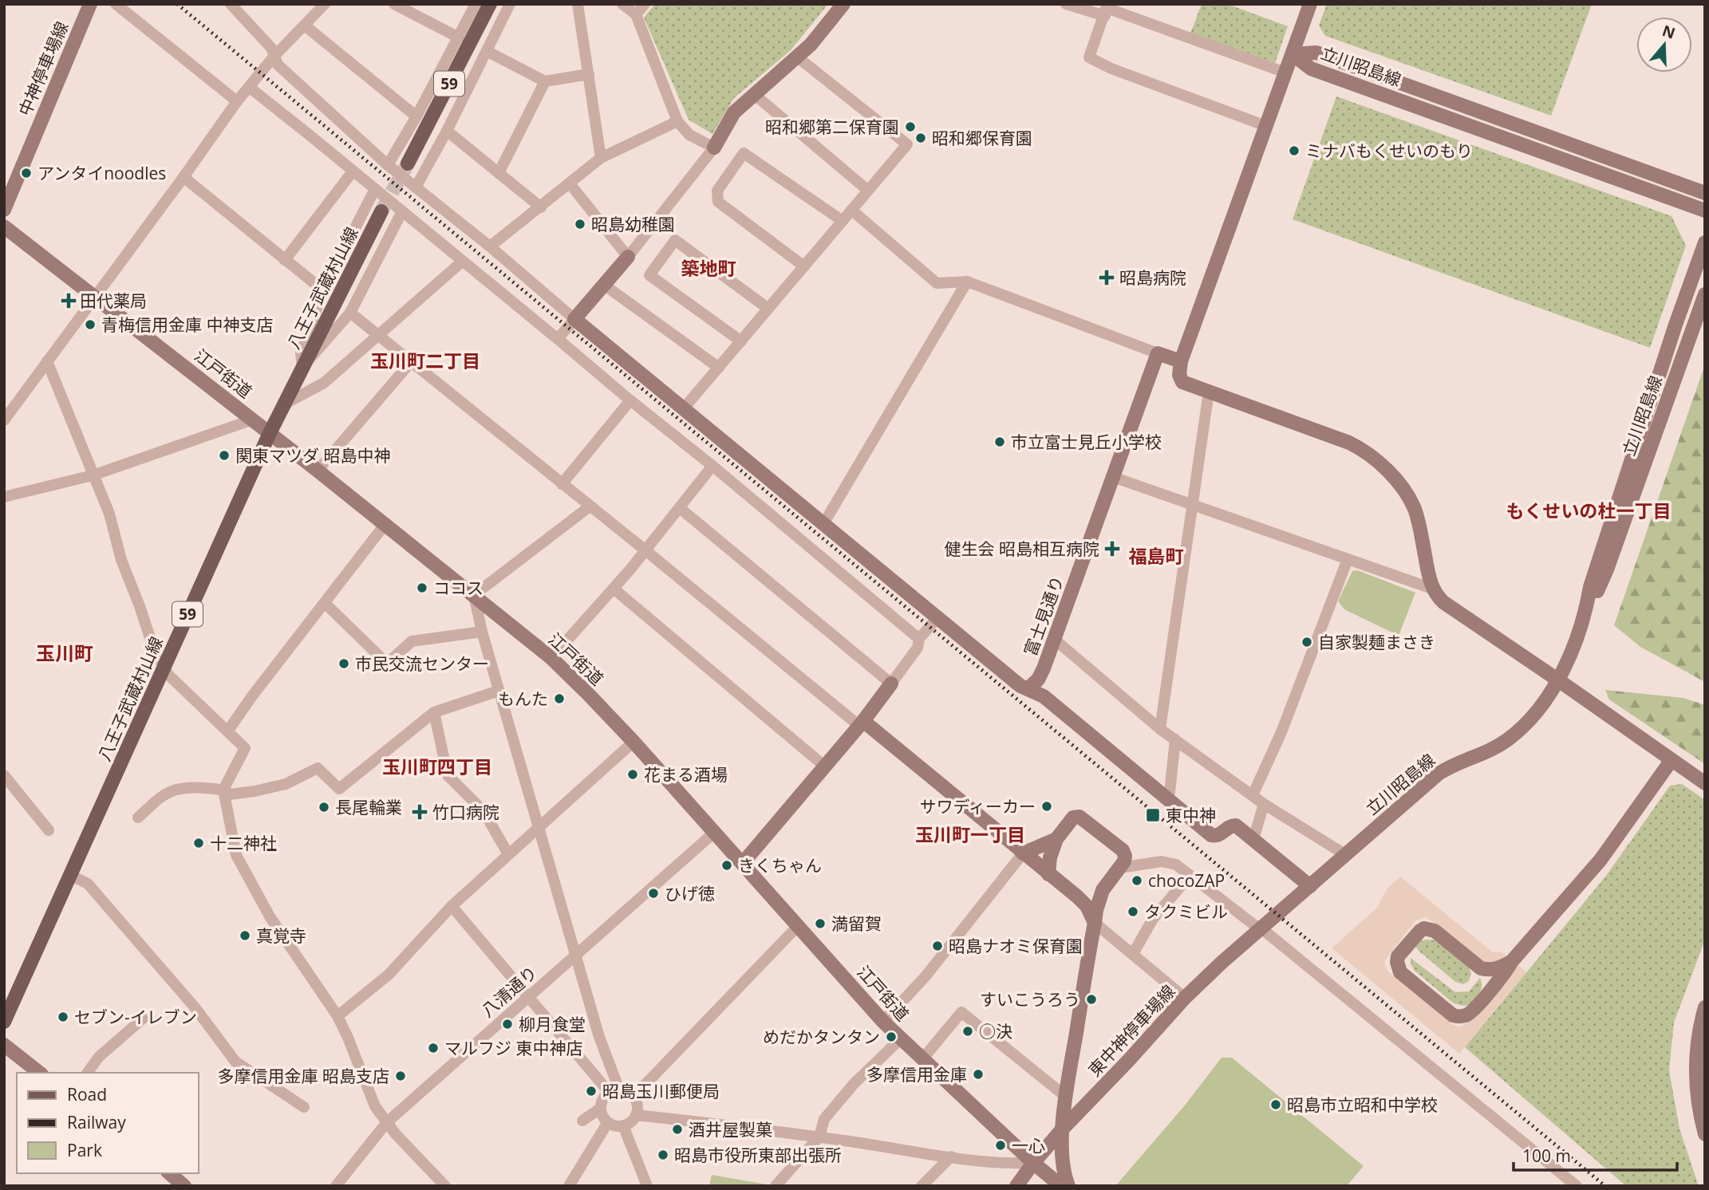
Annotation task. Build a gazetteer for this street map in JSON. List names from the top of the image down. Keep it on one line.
{"streets":{"main road":["59","八王子武蔵村山線"],"street":["立川昭島線","中神停車場線","江戸街道","富士見通り","八清通り","東中神停車場線"]},"crossings":[["立川昭島線","東中神停車場線"],["八王子武蔵村山線","江戸街道"],["江戸街道","八清通り"],["江戸街道","東中神停車場線"]],"districts":["築地町","玉川町二丁目","もくせいの杜一丁目","福島町","玉川町","玉川町四丁目","玉川町一丁目"],"places":{"other":["昭和郷第二保育園","昭和郷保育園","ミナバもくせいのもり","アンタイnoodles","昭島幼稚園","青梅信用金庫 中神支店","市立富士見丘小学校","関東マツダ 昭島中神","ココス","自家製麺まさき","市民交流センター","もんた","花まる酒場","サワディーカー","長尾輪業","十二神社","きくちゃん","chocoZAP","ひげ徳","タクミビル","満留賀","真覚寺","昭島ナオミ保育園","すいこうろう","セブン-イレブン","柳月食堂","○決","めだかタンタン","マルフジ 東中神店","多摩信用金庫","多摩信用金庫 昭島支店","昭島玉川郵便局","昭島市立昭和中学校","酒井屋製菓","一心","昭島市役所東部出張所"],"health":["昭島病院","田代薬局","健生会 昭島相互病院","竹口病院"],"transit":["東中神"]},"legend":["Road","Railway","Park"],"scale_bar":"100 m","north":"top"}
